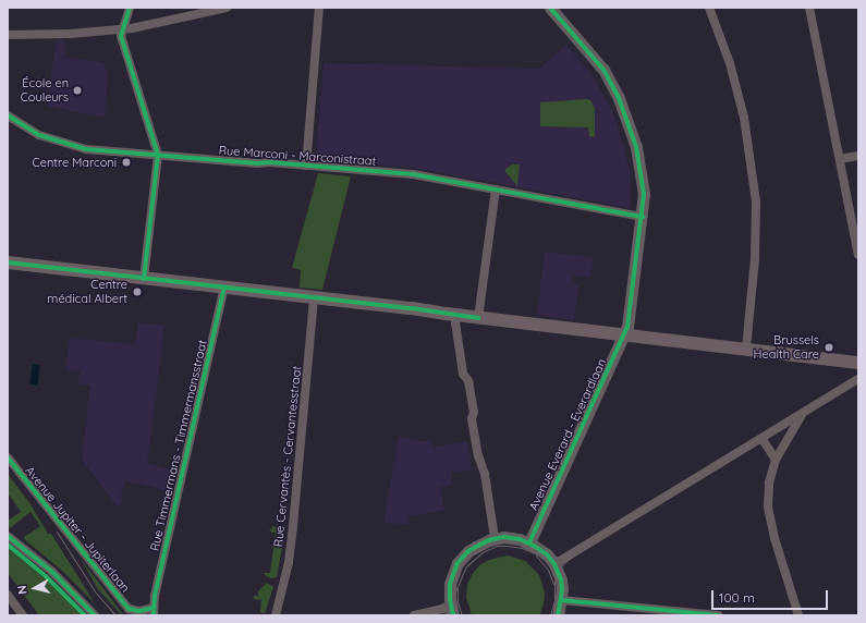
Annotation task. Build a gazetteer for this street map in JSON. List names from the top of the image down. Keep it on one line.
{"streets":{"street":["Rue Marconi - Marconistraat","Avenue Everard - Everardlaan","Rue Timmermans - Timmermansstraat","Rue Cervantès - Cervantesstraat","Avenue Jupiter - Jupiterlaan"]},"crossings":[["Rue Marconi - Marconistraat","Avenue Everard - Everardlaan"],["Rue Timmermans - Timmermansstraat","Avenue Jupiter - Jupiterlaan"]],"places":["École en Couleurs","Centre Marconi","Centre médical Albert","Brussels Health Care"],"scale_bar":"100 m","north":"left"}
